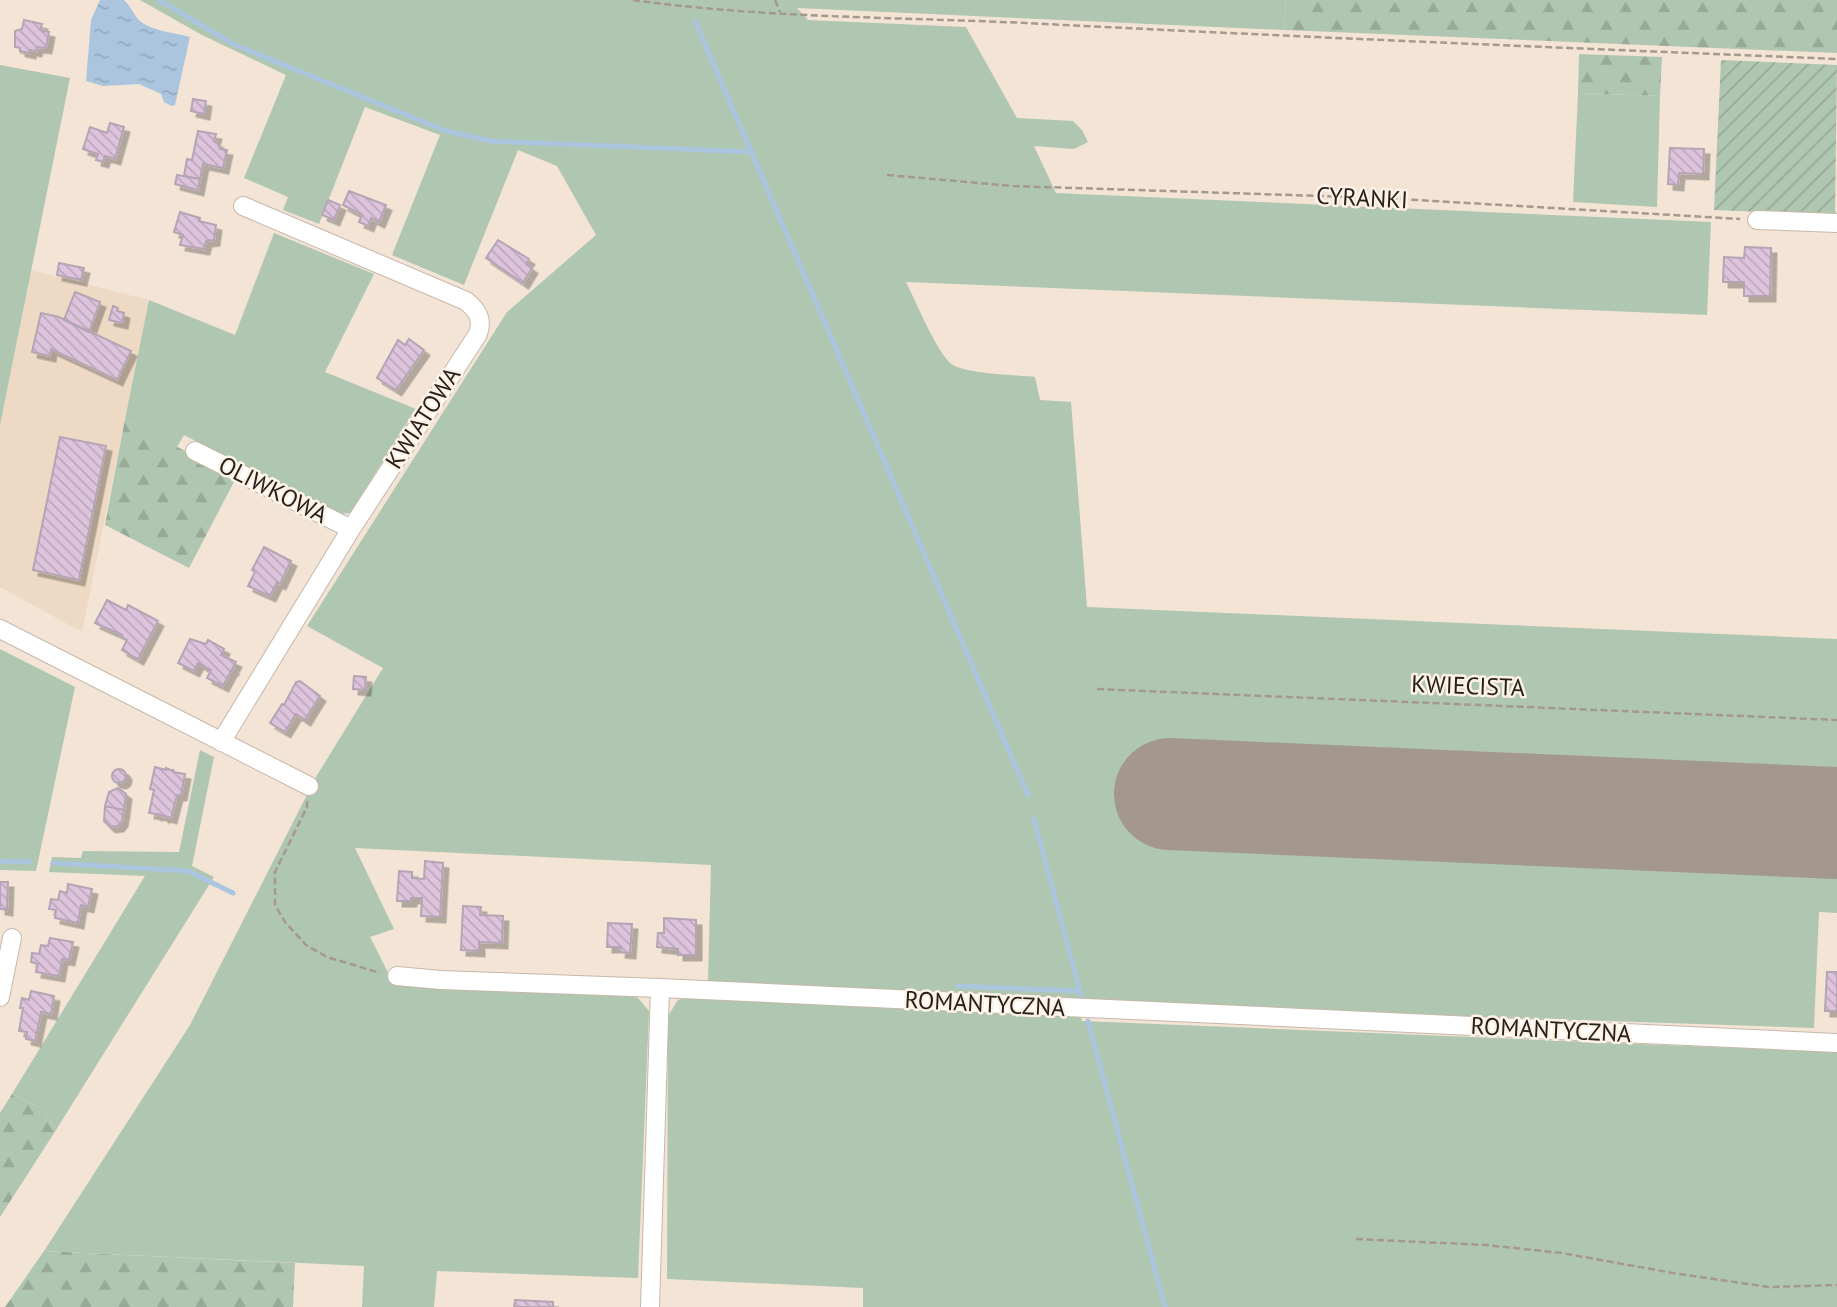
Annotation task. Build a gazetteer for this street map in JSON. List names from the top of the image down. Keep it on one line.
{"streets":{"street":["KWIATOWA","OLIWKOWA","ROMANTYCZNA"],"path":["CYRANKI","KWIECISTA"]},"crossings":[["KWIATOWA","OLIWKOWA"]]}
